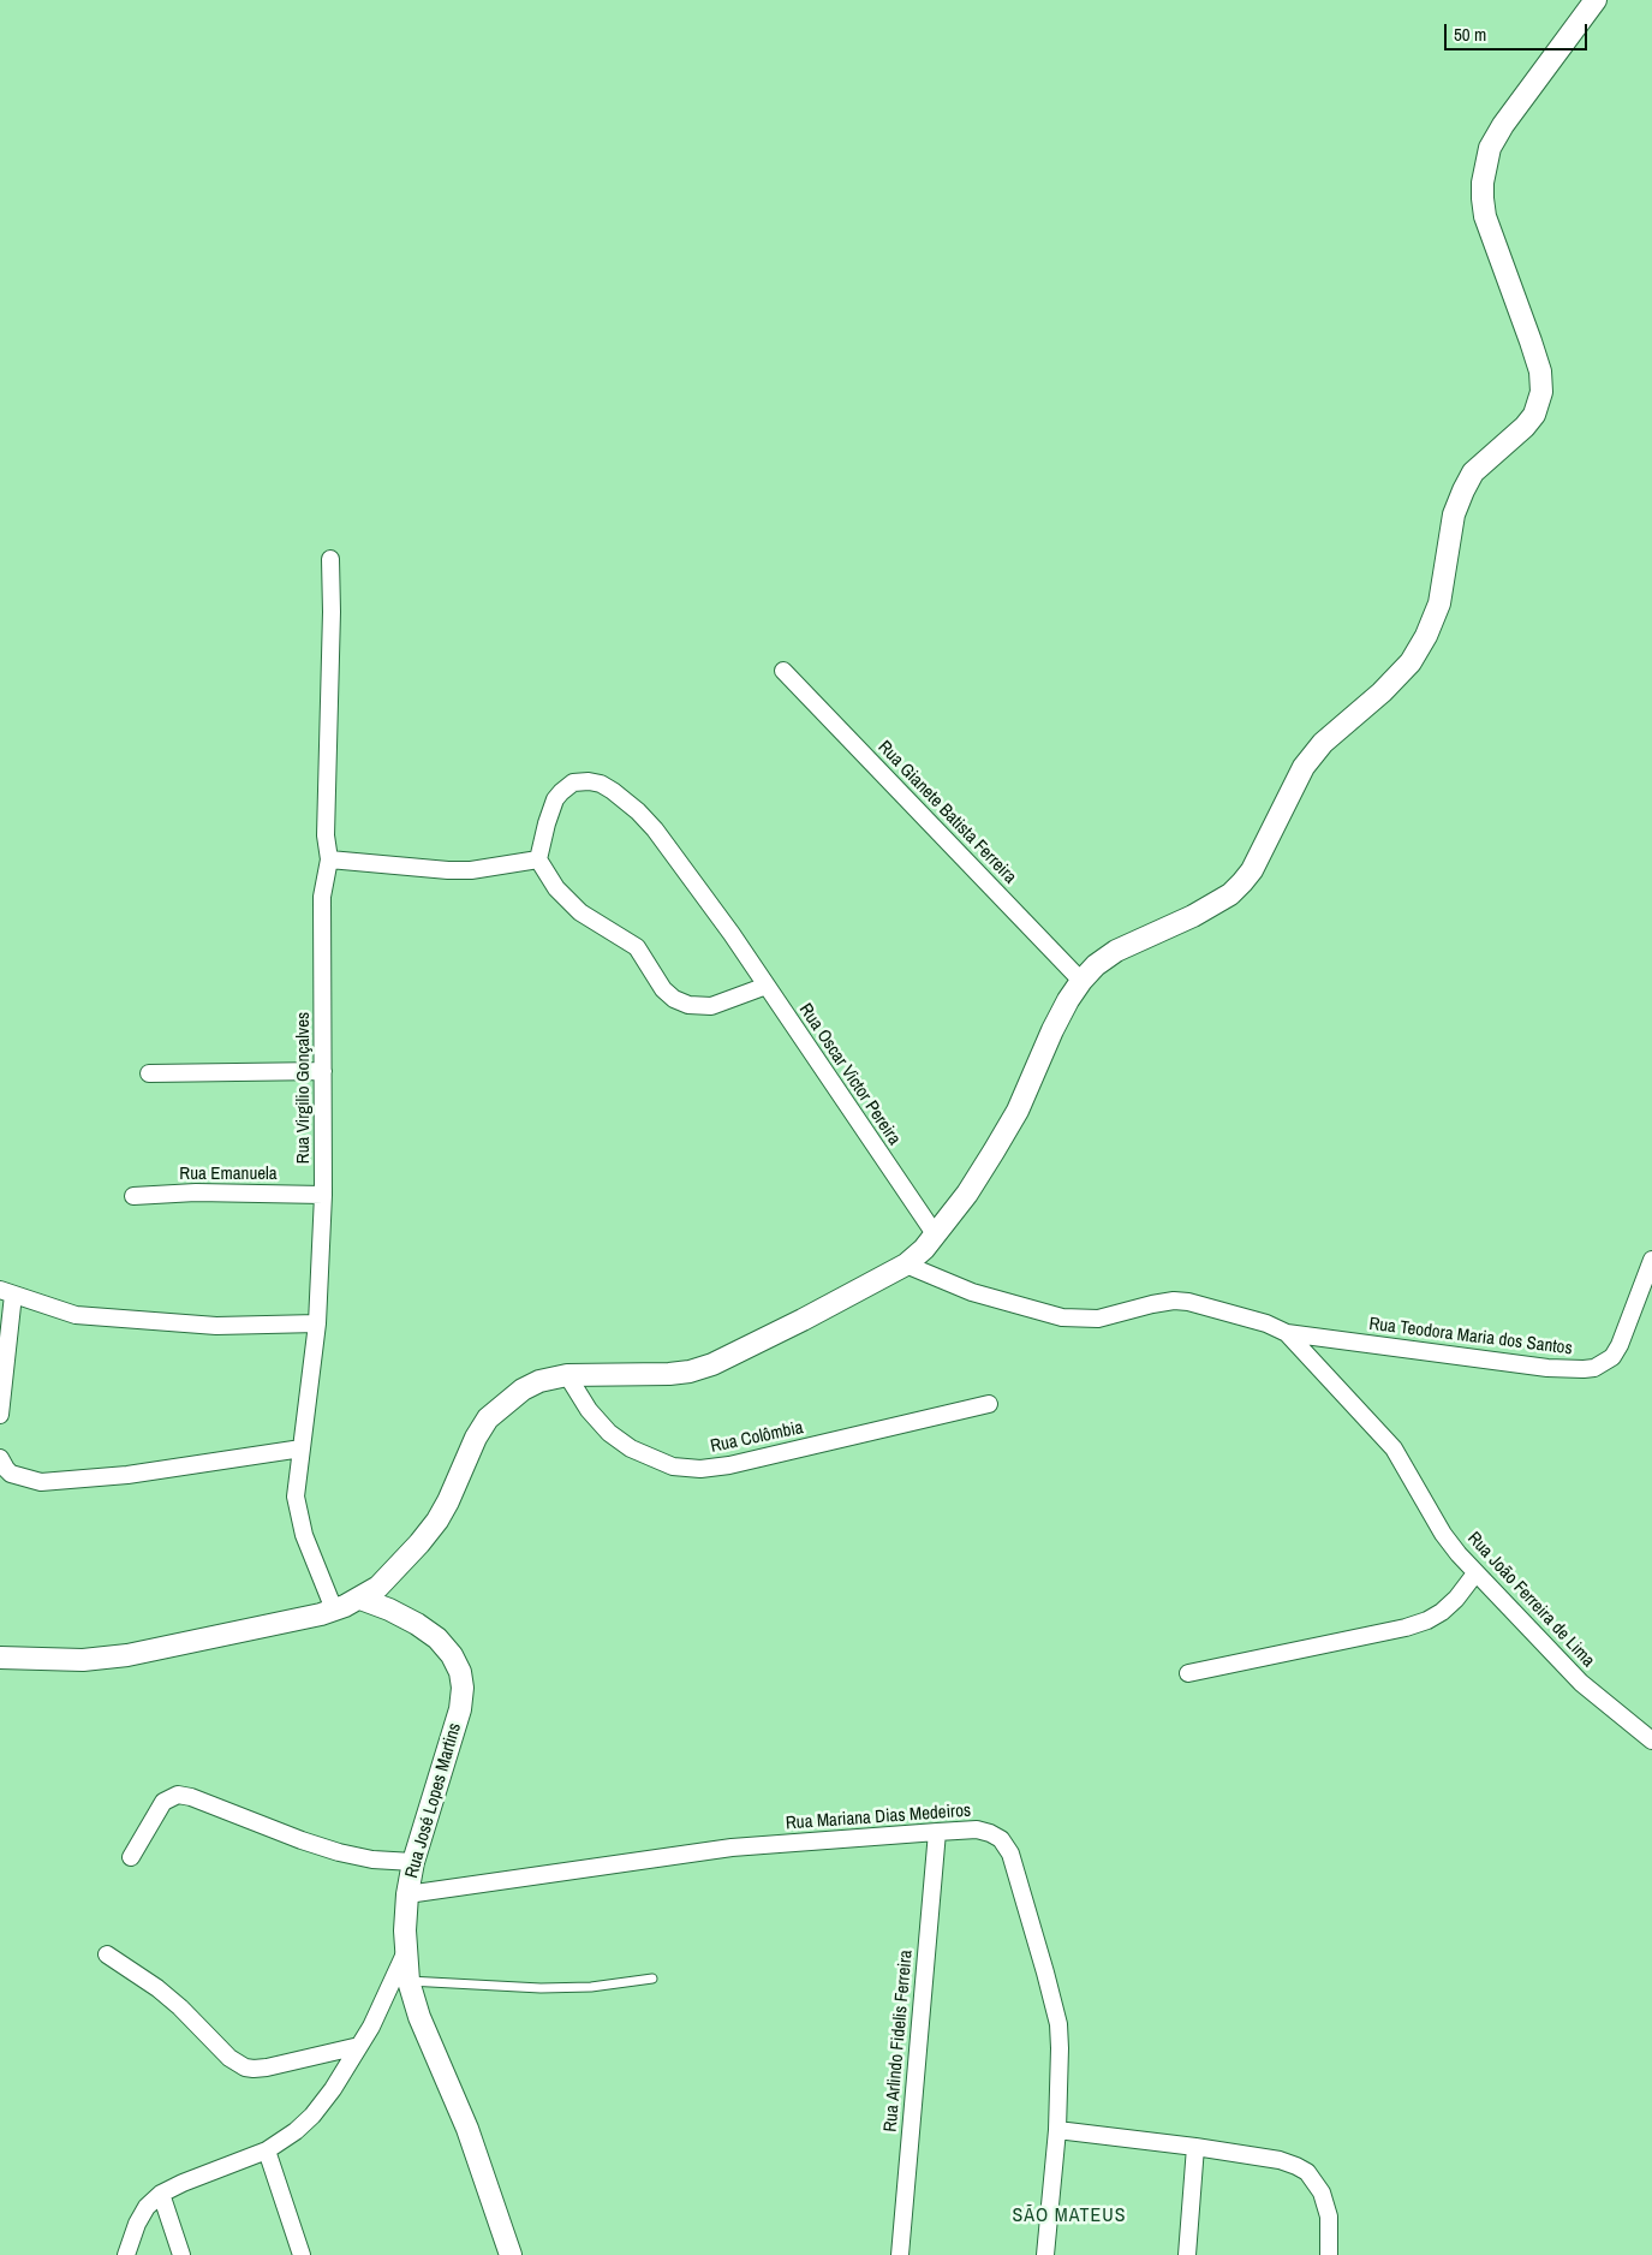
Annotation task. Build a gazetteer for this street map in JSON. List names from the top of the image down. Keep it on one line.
{"streets":{"street":["Rua Gianete Batista Ferreira","Rua Oscar Victor Pereira","Rua Virgilio Gonçalves","Rua Emanuela","Rua Teodora Maria dos Santos","Rua Colômbia","Rua João Ferreira de Lima","Rua José Lopes Martins","Rua Mariana Dias Medeiros","Rua Arlindo Fidelis Ferreira"]},"crossings":[["Rua Virgilio Gonçalves","Rua Emanuela"],["Rua Teodora Maria dos Santos","Rua João Ferreira de Lima"],["Rua José Lopes Martins","Rua Mariana Dias Medeiros"],["Rua Mariana Dias Medeiros","Rua Arlindo Fidelis Ferreira"]],"districts":["SÃO MATEUS"],"scale_bar":"50 m"}
